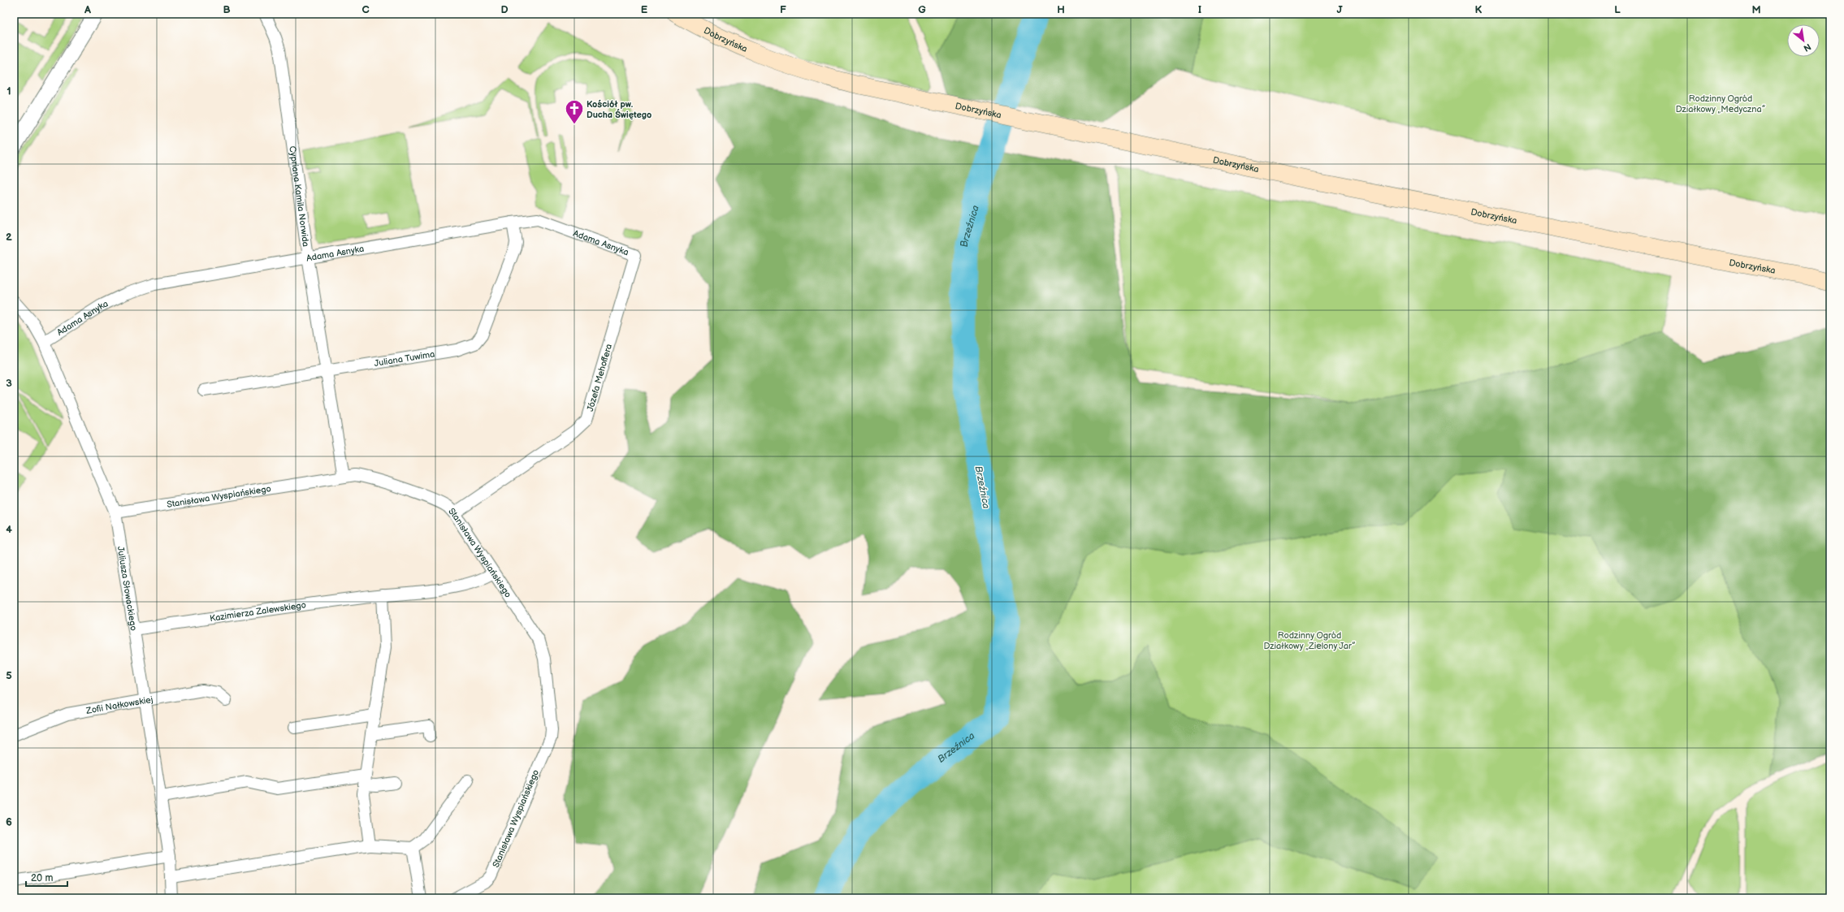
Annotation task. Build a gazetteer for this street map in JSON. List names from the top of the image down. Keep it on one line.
{"streets":{"main road":["Dobrzyńska"],"street":["Cypriana Kamila Norwida","Adama Asnyka","Juliana Tuwima","Józefa Mehoffera","Stanisława Wyspiańskiego","Juliusza Słowackiego","Kazimierza Zalewskiego","Zofii Nałkowskiej"]},"crossings":[["Cypriana Kamila Norwida","Adama Asnyka"],["Cypriana Kamila Norwida","Juliana Tuwima"],["Cypriana Kamila Norwida","Stanisława Wyspiańskiego"],["Adama Asnyka","Juliana Tuwima"],["Adama Asnyka","Józefa Mehoffera"],["Adama Asnyka","Juliusza Słowackiego"],["Józefa Mehoffera","Stanisława Wyspiańskiego"],["Stanisława Wyspiańskiego","Juliusza Słowackiego"],["Stanisława Wyspiańskiego","Kazimierza Zalewskiego"],["Juliusza Słowackiego","Kazimierza Zalewskiego"],["Juliusza Słowackiego","Zofii Nałkowskiej"]],"water":["Brzeźnica"],"parks":["Rodzinny Ogród Działkowy „Medyczna”","Rodzinny Ogród Działkowy „Zielony Jar”"],"places":{"church":["Kościół pw. Ducha Świętego"]},"scale_bar":"20 m","north":"bottom right","grid":{"columns":["A","B","C","D","E","F","G","H","I","J","K","L","M"],"rows":["1","2","3","4","5","6"]}}
